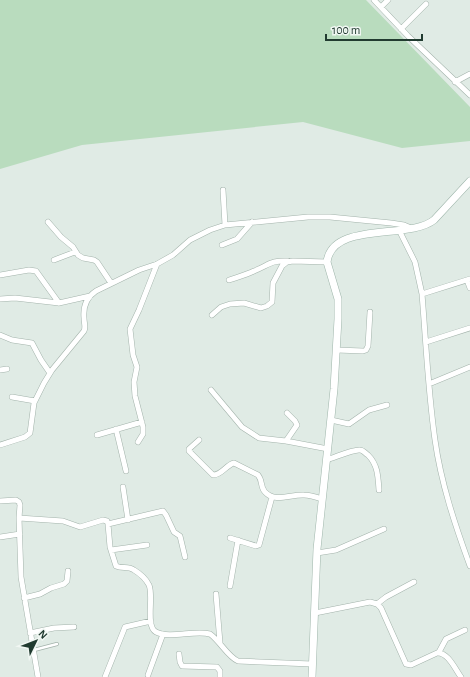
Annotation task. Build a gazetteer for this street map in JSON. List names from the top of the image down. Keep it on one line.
{"scale_bar":"100 m","north":"top right"}
